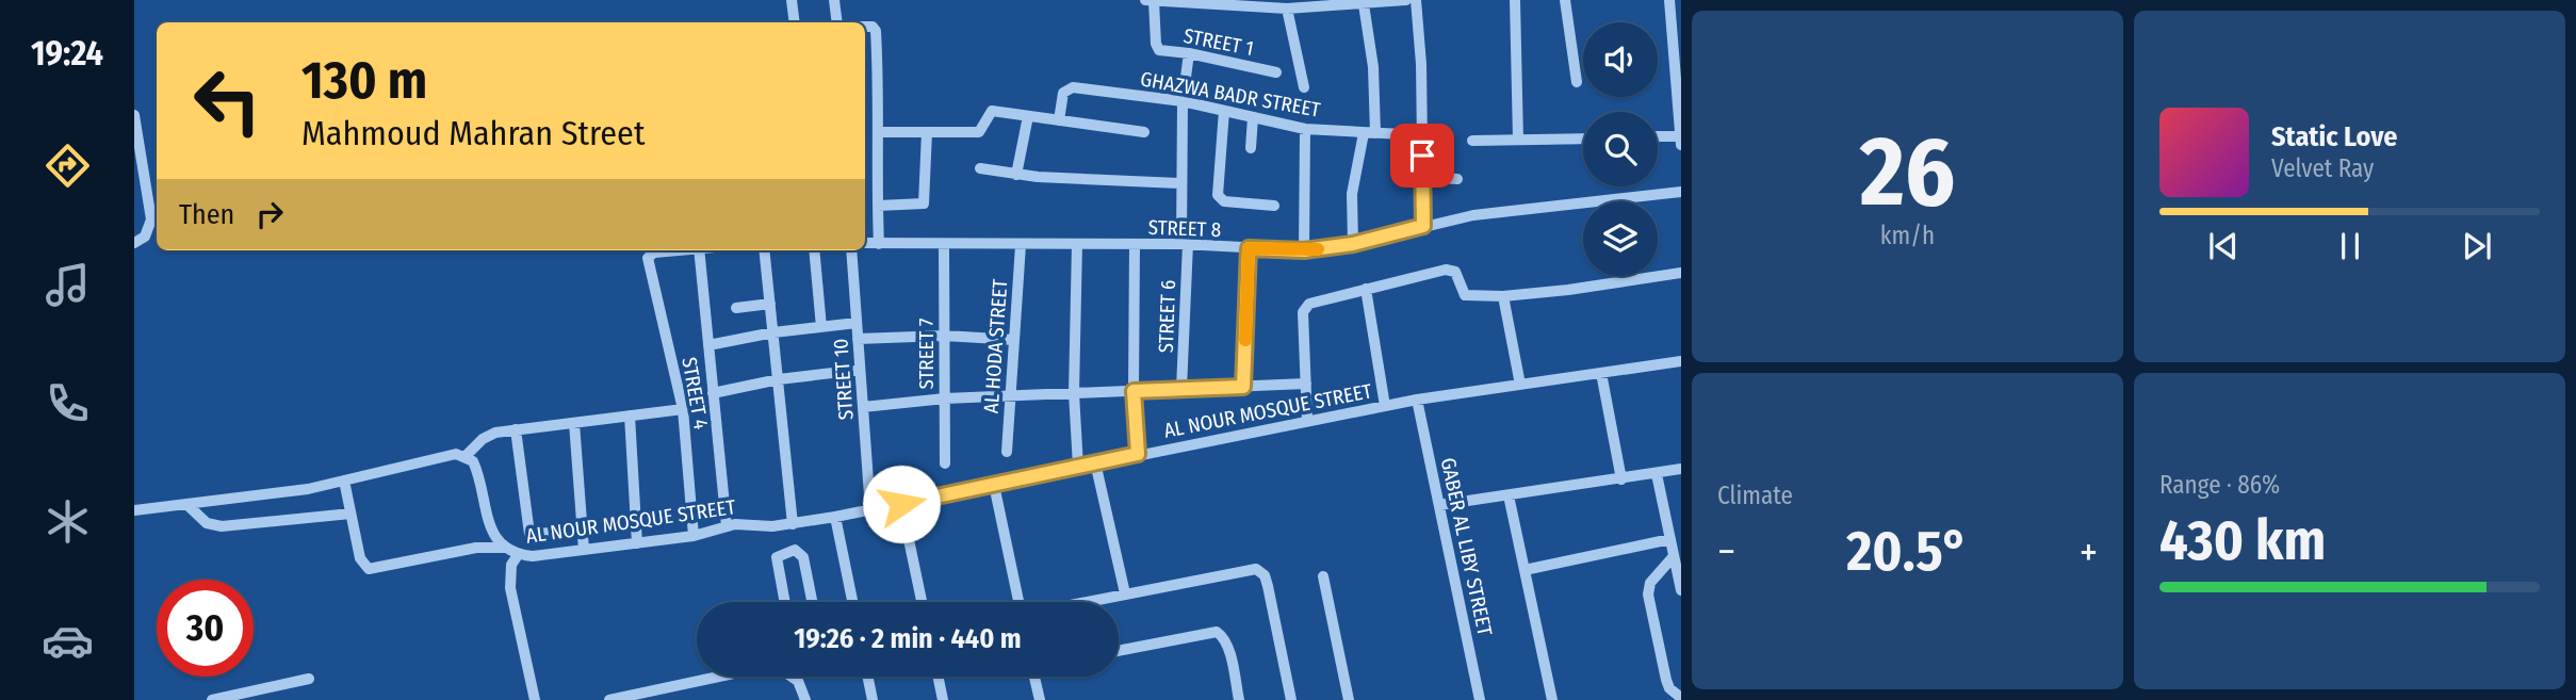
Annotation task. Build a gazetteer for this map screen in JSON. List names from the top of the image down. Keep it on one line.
{"streets":{"street":["STREET 1","GHAZWA BADR STREET","STREET 8","STREET 6","AL HODA STREET","STREET 7","STREET 10","STREET 4","AL NOUR MOSQUE STREET","GABER AL LIBY STREET"]},"crossings":[["STREET 1","STREET 6"],["GHAZWA BADR STREET","STREET 6"],["STREET 8","STREET 6"],["STREET 8","AL HODA STREET"],["STREET 8","STREET 7"],["STREET 6","AL NOUR MOSQUE STREET"],["AL HODA STREET","AL NOUR MOSQUE STREET"],["STREET 7","AL NOUR MOSQUE STREET"],["STREET 10","AL NOUR MOSQUE STREET"],["STREET 4","AL NOUR MOSQUE STREET"],["AL NOUR MOSQUE STREET","GABER AL LIBY STREET"]],"page":{"tabs":"19:24","tile":[["26","km/h"],"Climate",["Range · 86%","430 km"]],"turn":["130 m","Mahmoud Mahran Street"],"song":["Static Love","Velvet Ray"],"then":"Then","heat":["−","20.5°","+"],"limit":"30","trip":"19:26 · 2 min · 440 m"}}
